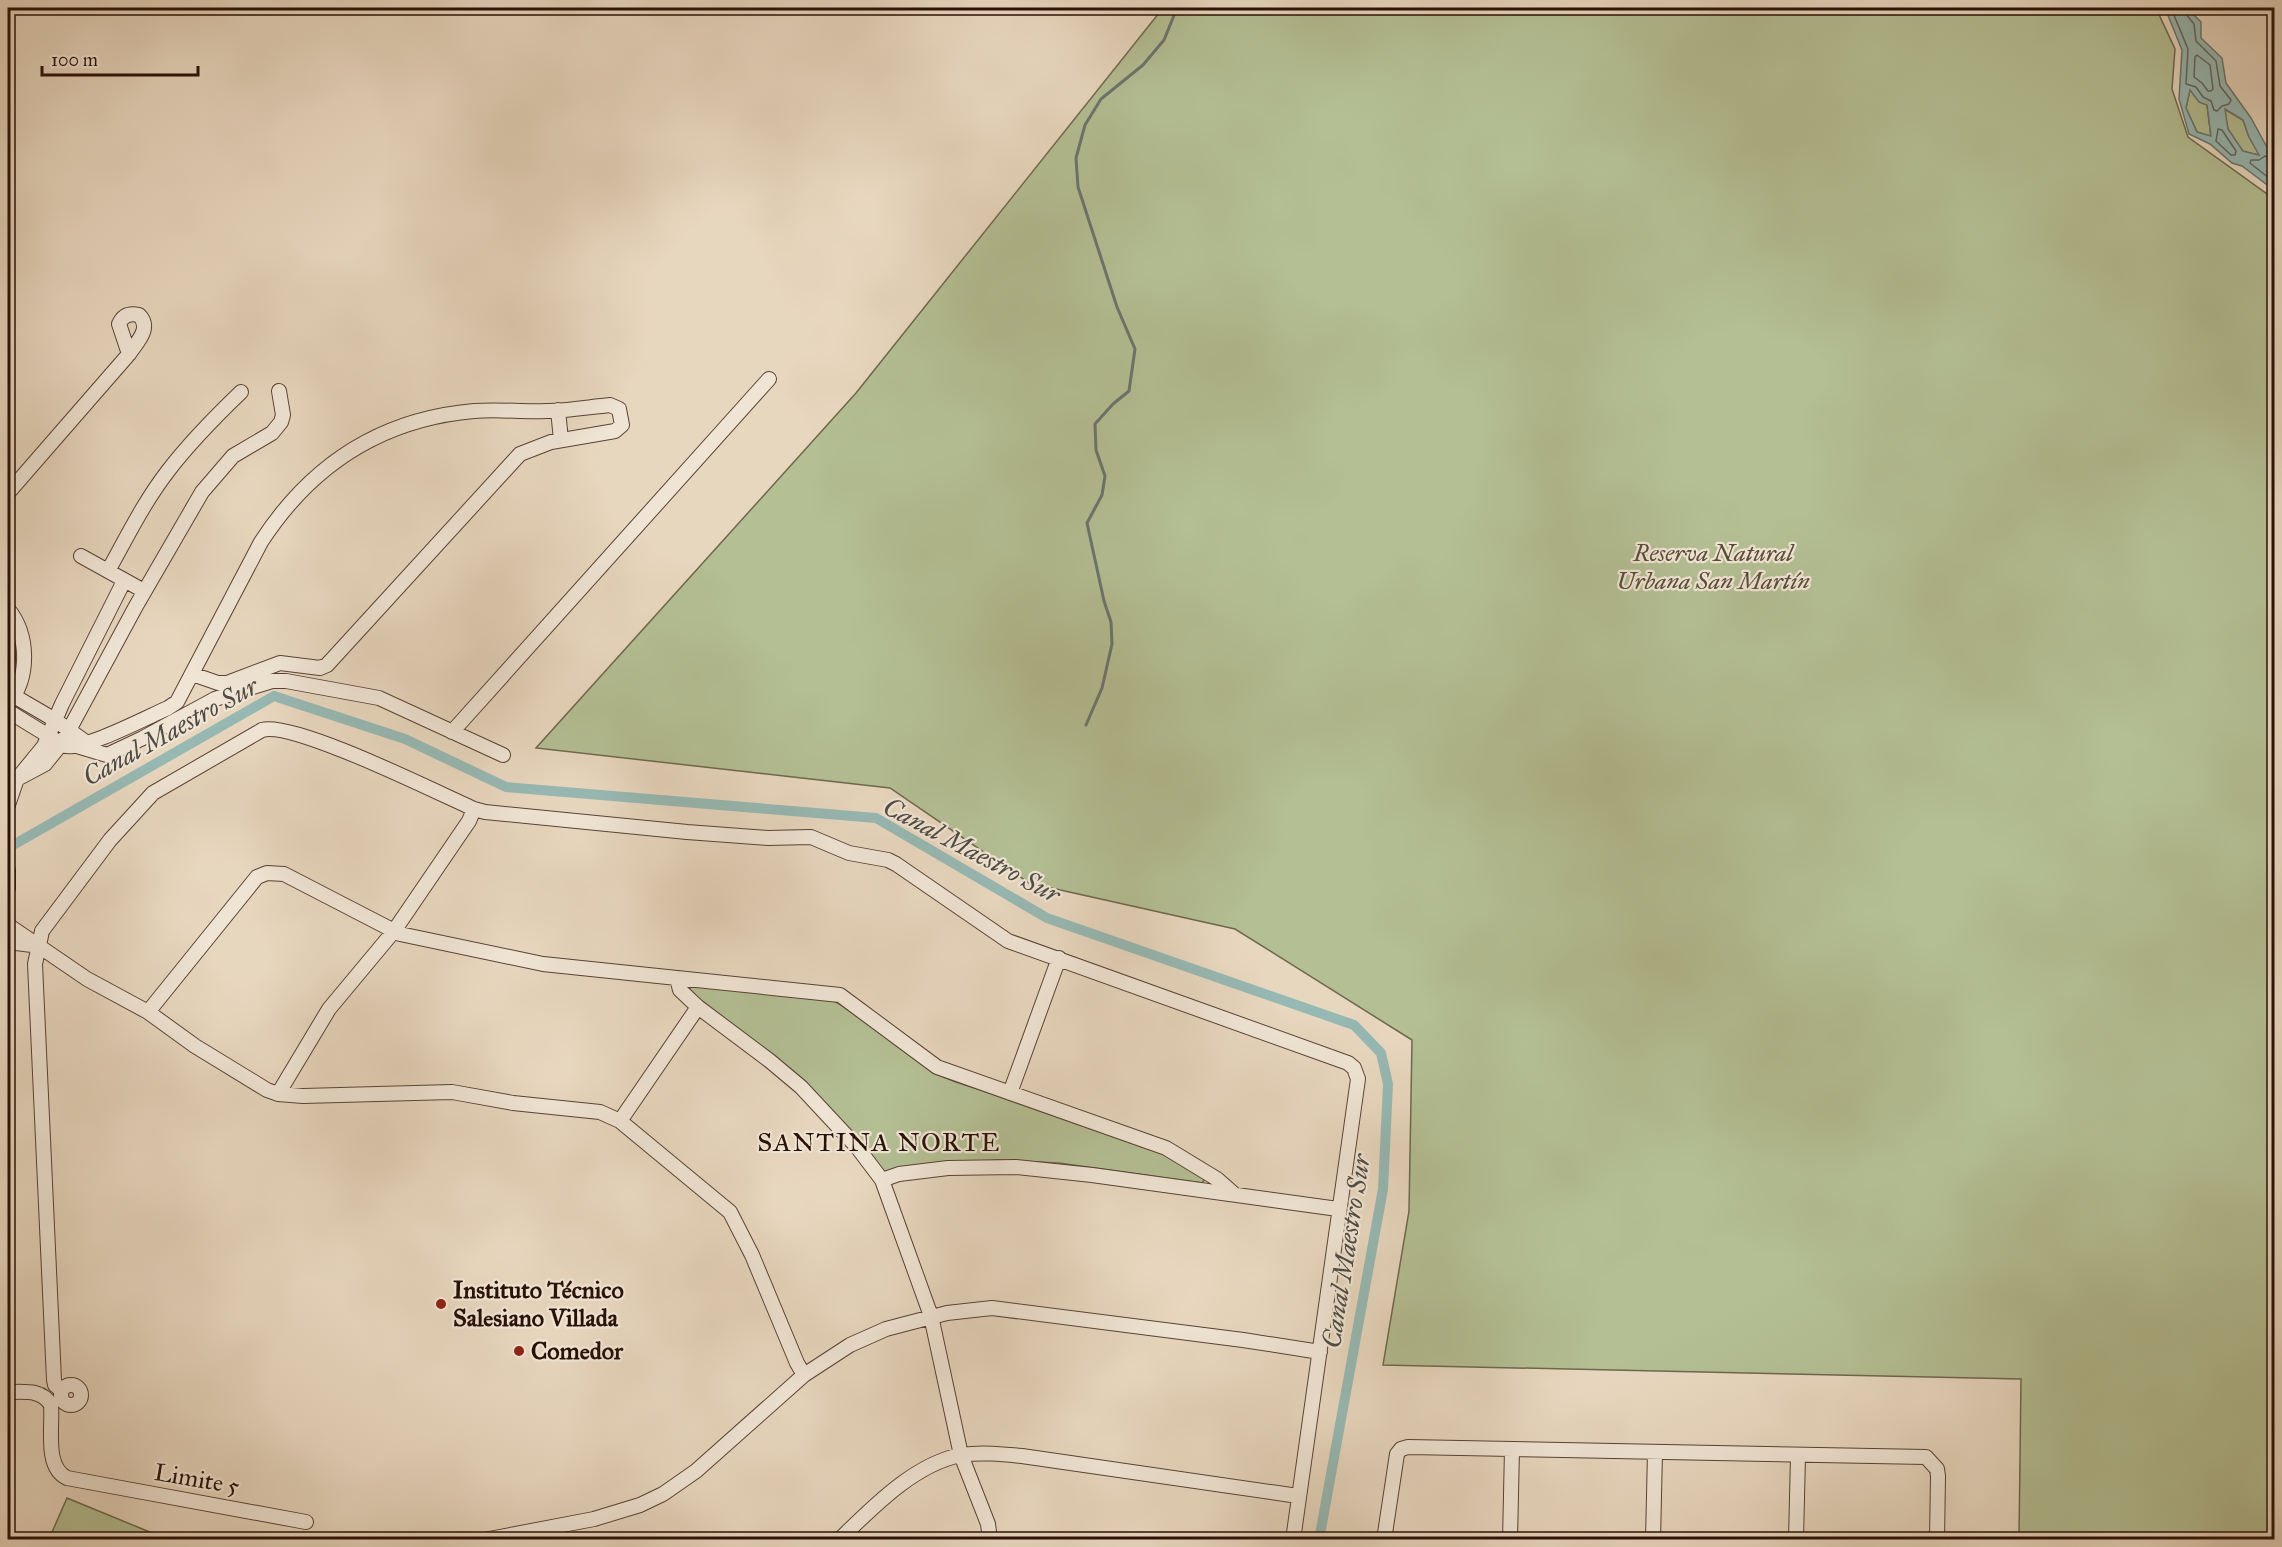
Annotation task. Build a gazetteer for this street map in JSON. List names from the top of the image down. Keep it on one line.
{"streets":{"street":["Limite 5"]},"districts":["SANTINA NORTE"],"water":["Canal Maestro Sur"],"parks":["Reserva Natural Urbana San Martín"],"places":["Instituto Técnico Salesiano Villada","Comedor"],"scale_bar":"100 m"}
